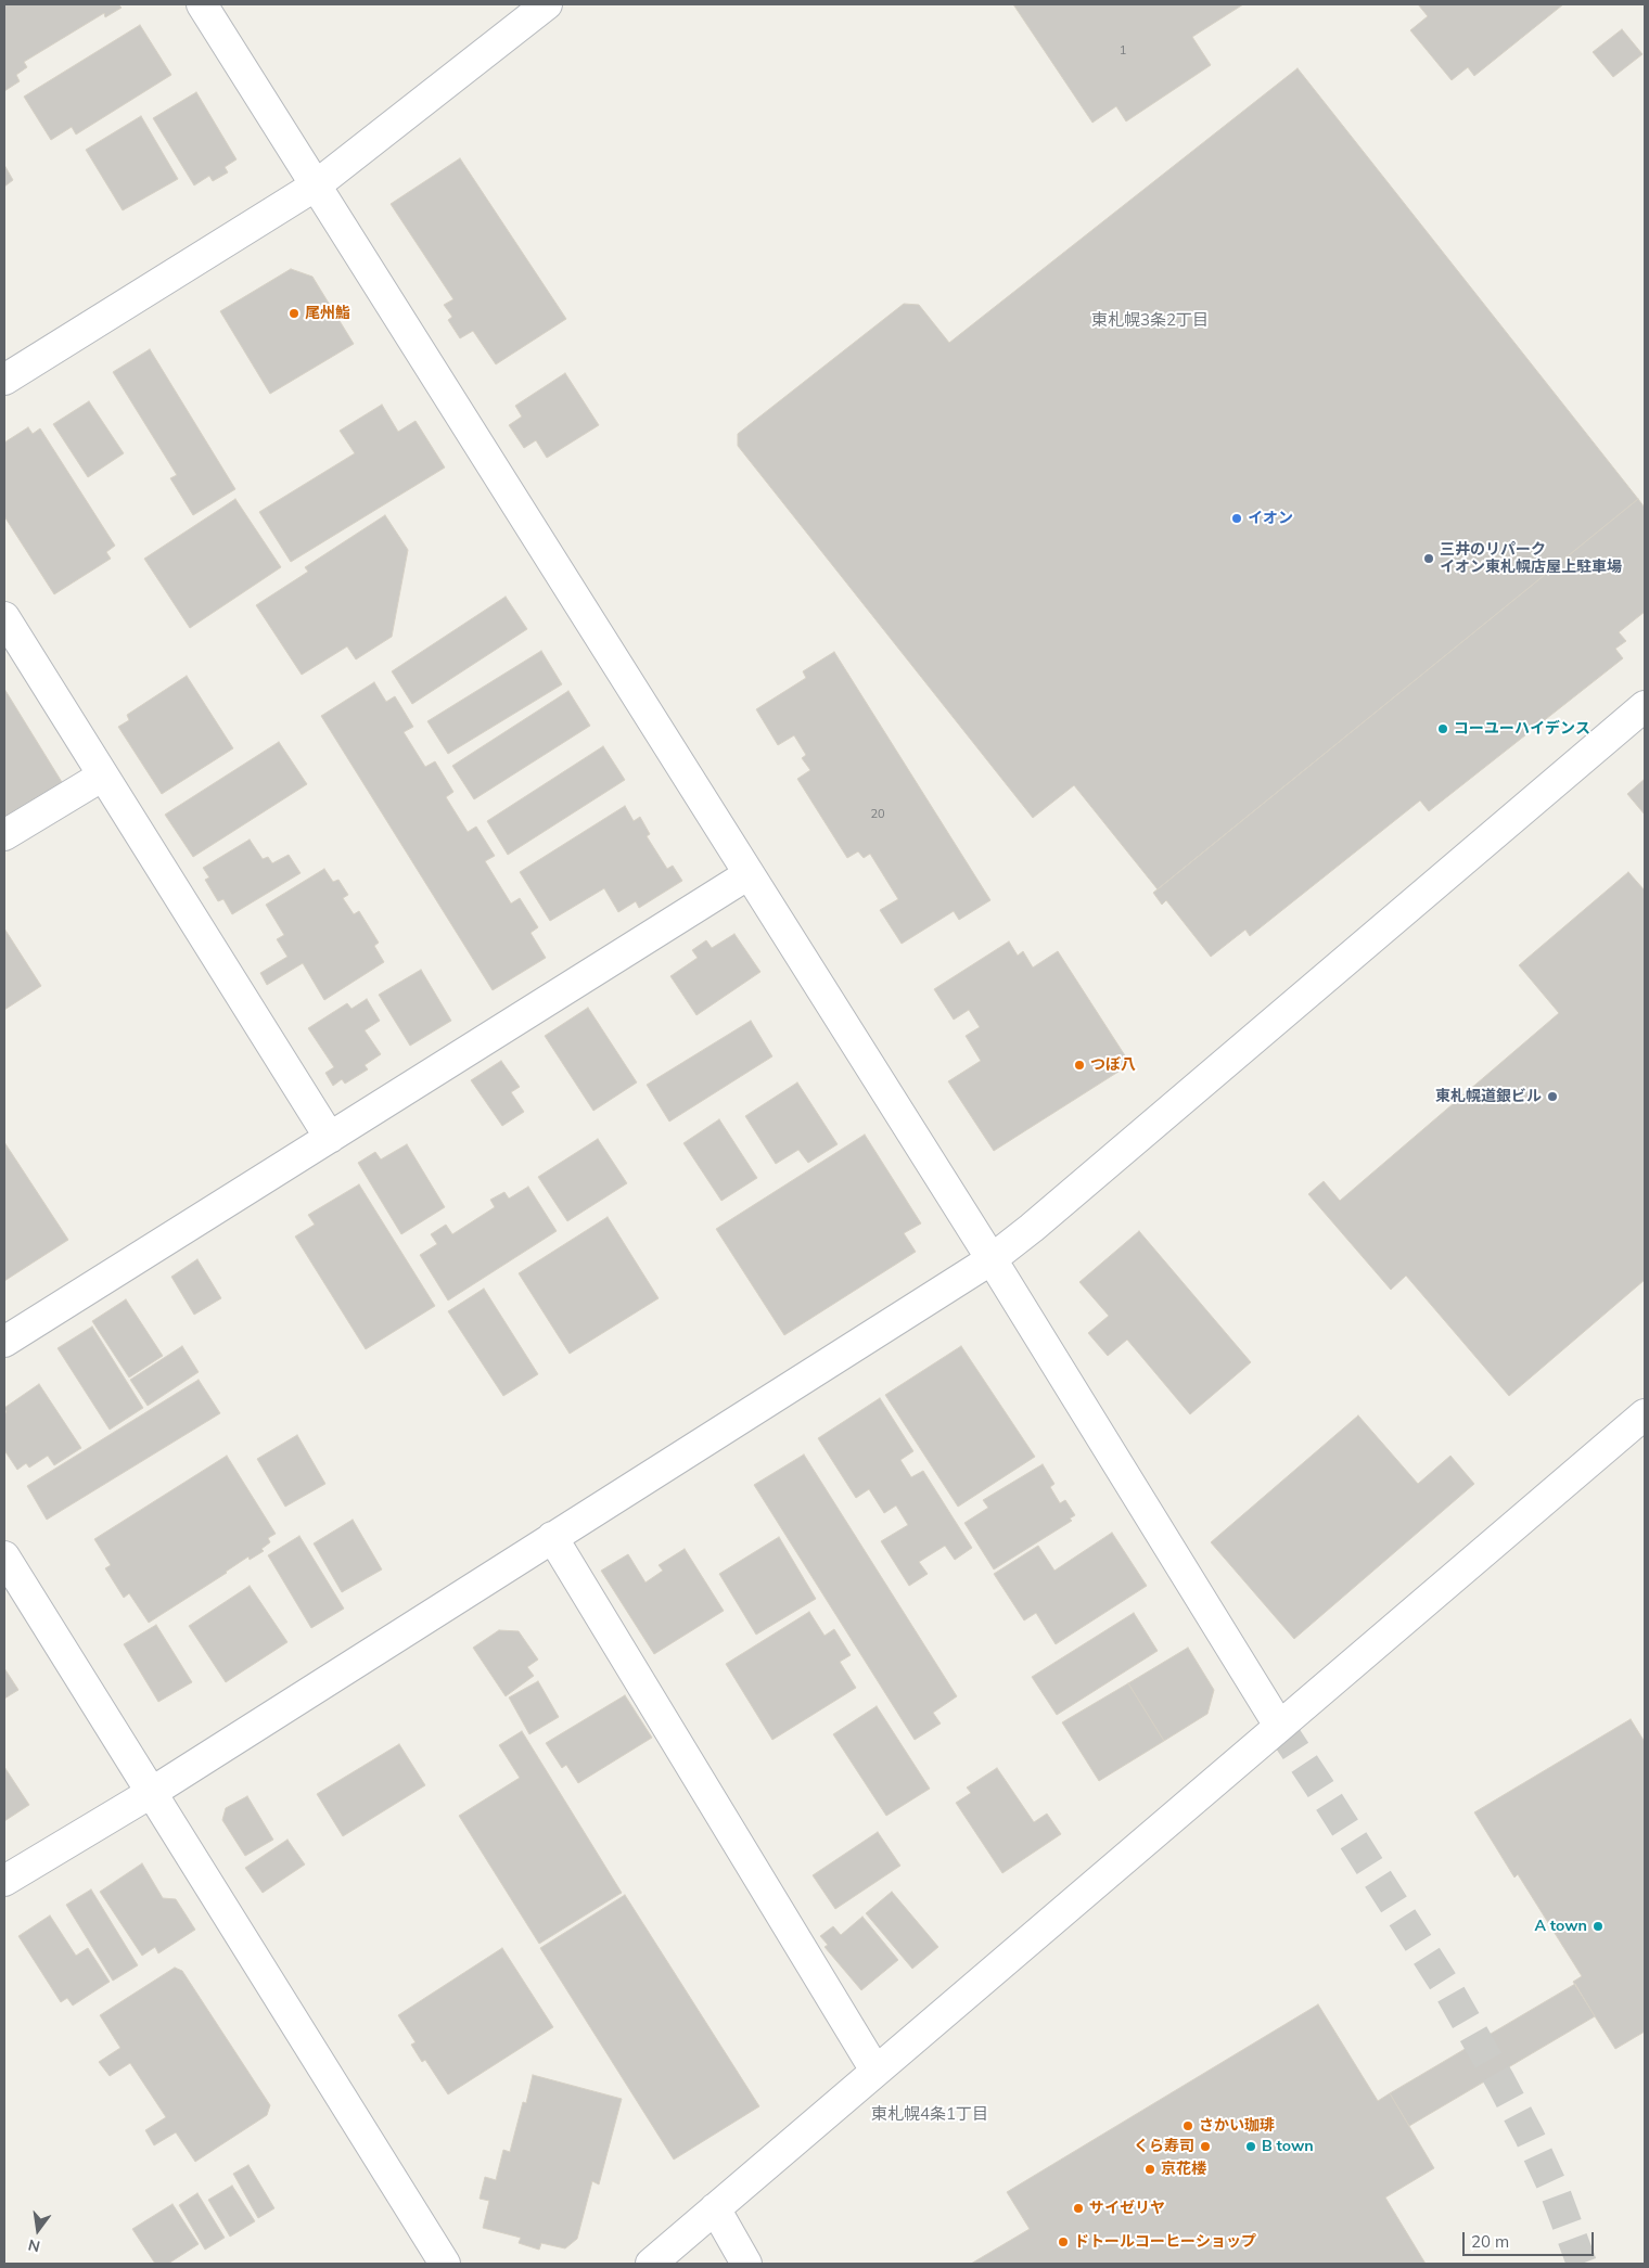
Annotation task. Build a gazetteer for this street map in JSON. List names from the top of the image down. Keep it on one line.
{"districts":["東札幌3条2丁目","東札幌4条1丁目"],"places":["尾州鮨","イオン","三井のリパーク イオン東札幌店屋上駐車場","コーユーハイデンス","つぼ八","東札幌道銀ビル","A town","さかい珈琲","くら寿司","B town","京花楼","サイゼリヤ","ドトールコーヒーショップ"],"house_numbers":["1","20"],"scale_bar":"20 m","north":"bottom"}
